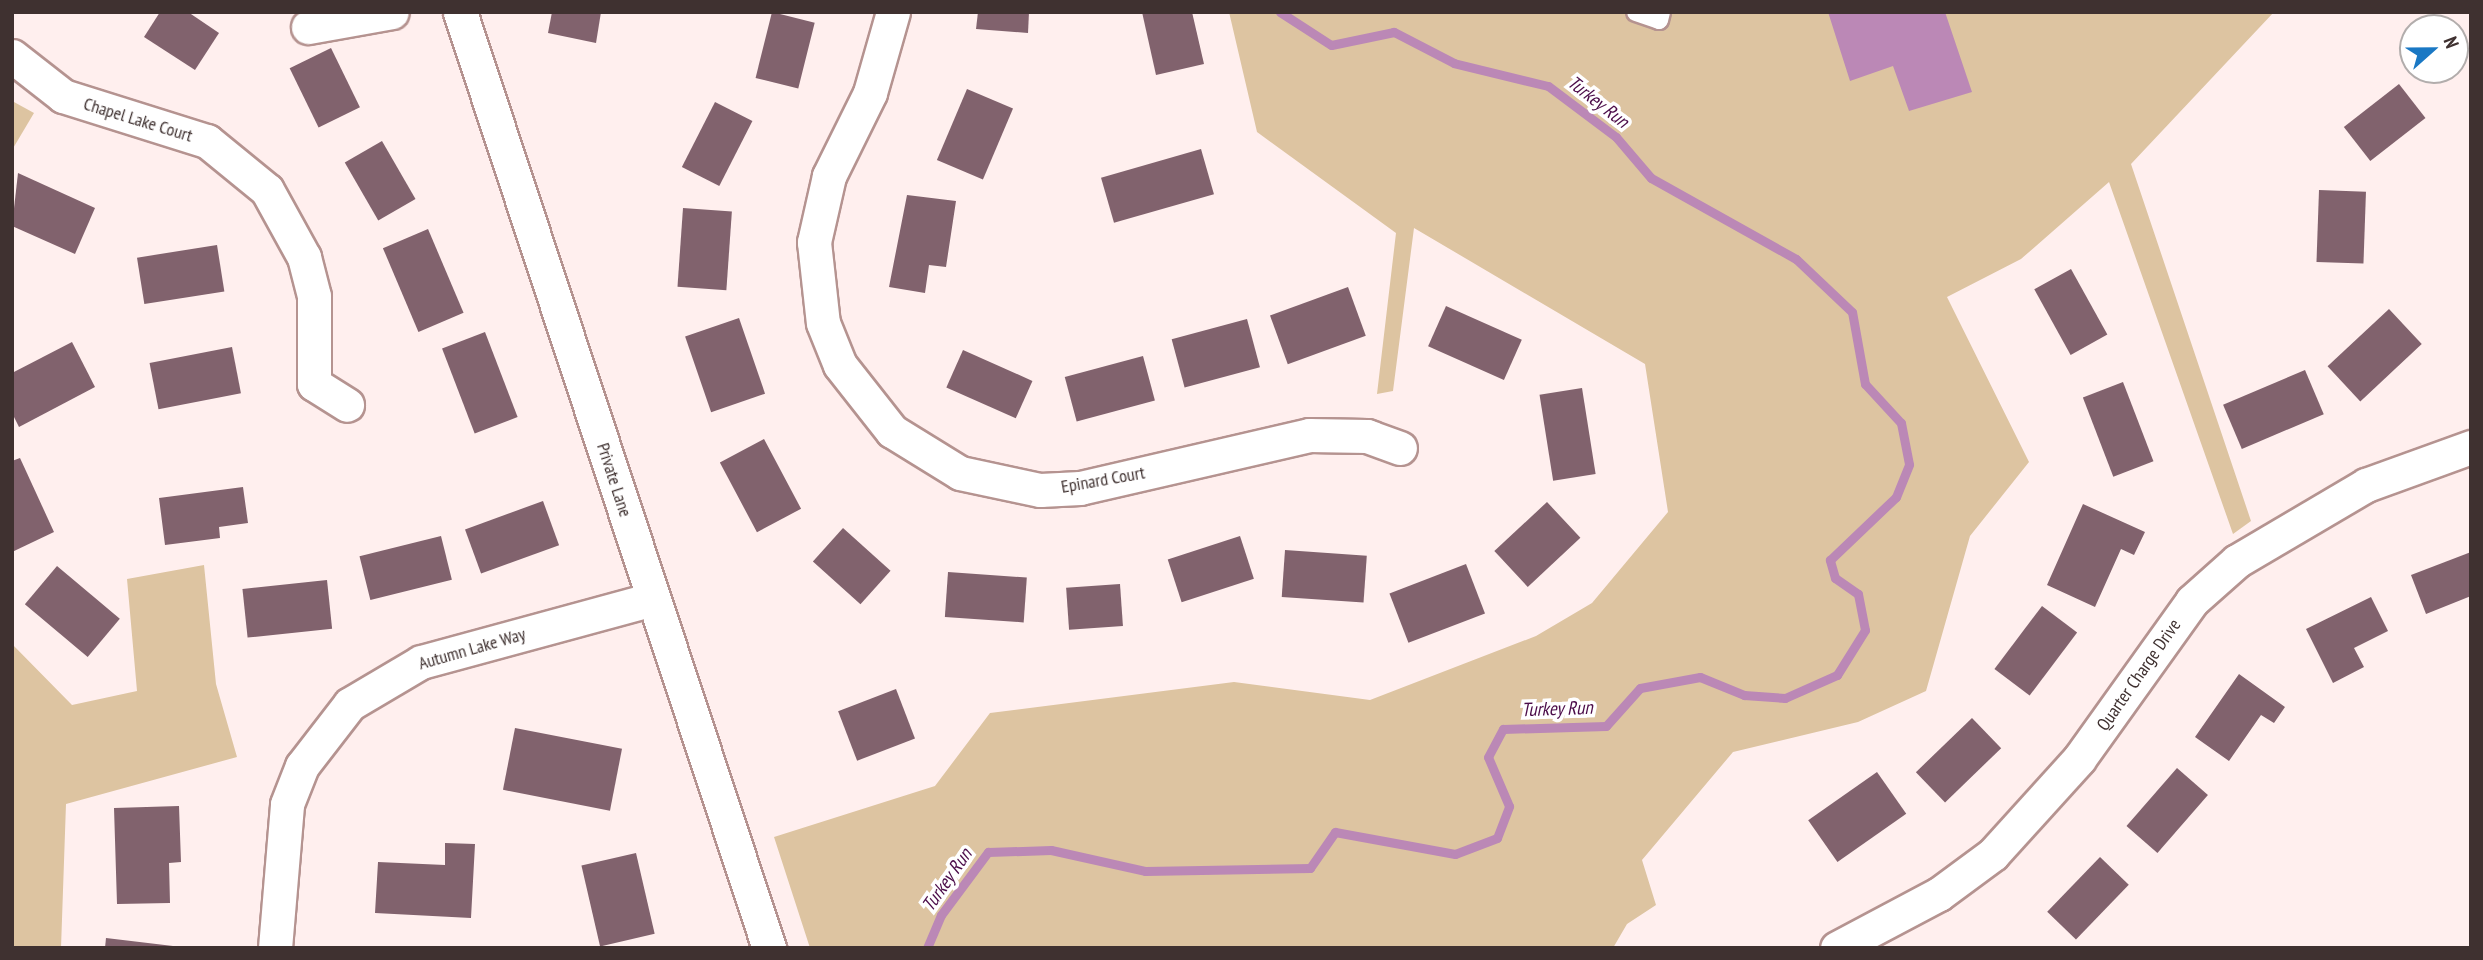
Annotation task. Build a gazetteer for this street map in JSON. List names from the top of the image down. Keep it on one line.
{"streets":{"street":["Chapel Lake Court","Private Lane","Epinard Court","Autumn Lake Way","Quarter Charge Drive"]},"crossings":[["Private Lane","Autumn Lake Way"]],"water":["Turkey Run"],"north":"right"}
